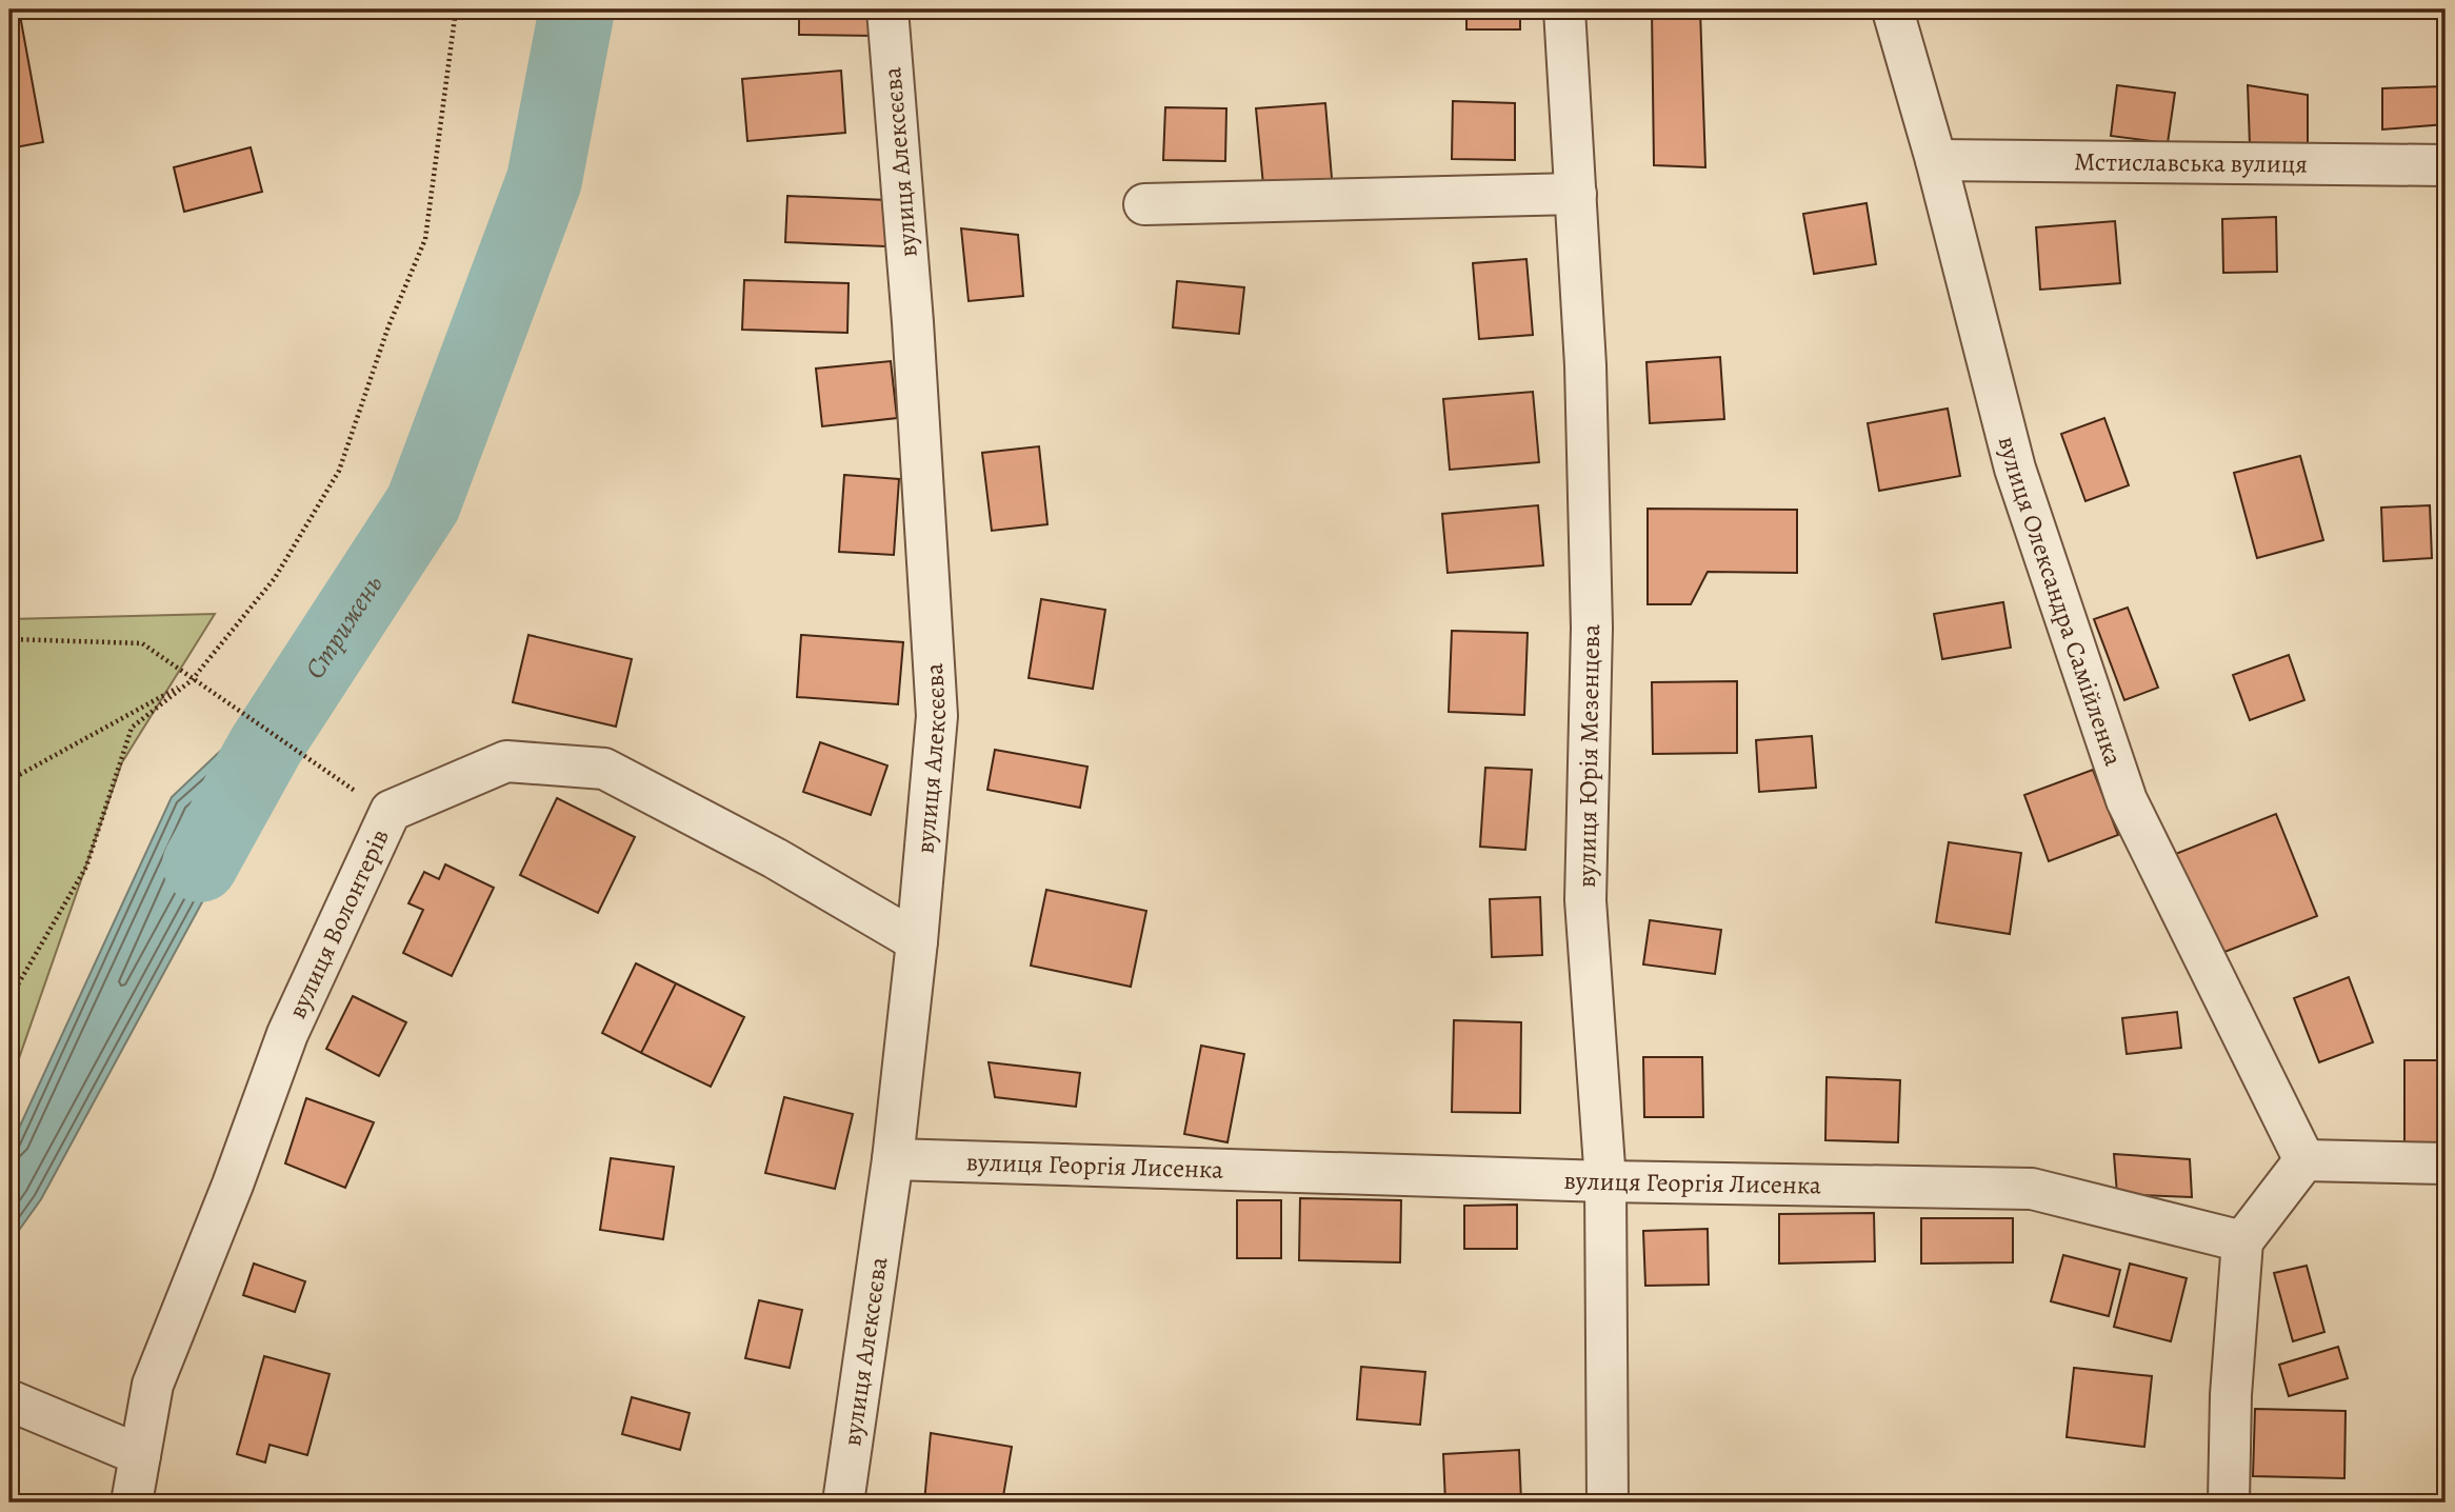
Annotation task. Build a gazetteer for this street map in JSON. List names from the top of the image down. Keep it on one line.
{"streets":{"street":["вулиця Алексєєва","Мстиславська вулиця","вулиця Олександра Самійленка","вулиця Юрія Мезенцева","вулиця Волонтерів","вулиця Георгія Лисенка"]},"crossings":[["вулиця Алексєєва","вулиця Волонтерів"],["вулиця Алексєєва","вулиця Георгія Лисенка"],["Мстиславська вулиця","вулиця Олександра Самійленка"],["вулиця Юрія Мезенцева","вулиця Георгія Лисенка"]],"water":["Стрижень"]}
